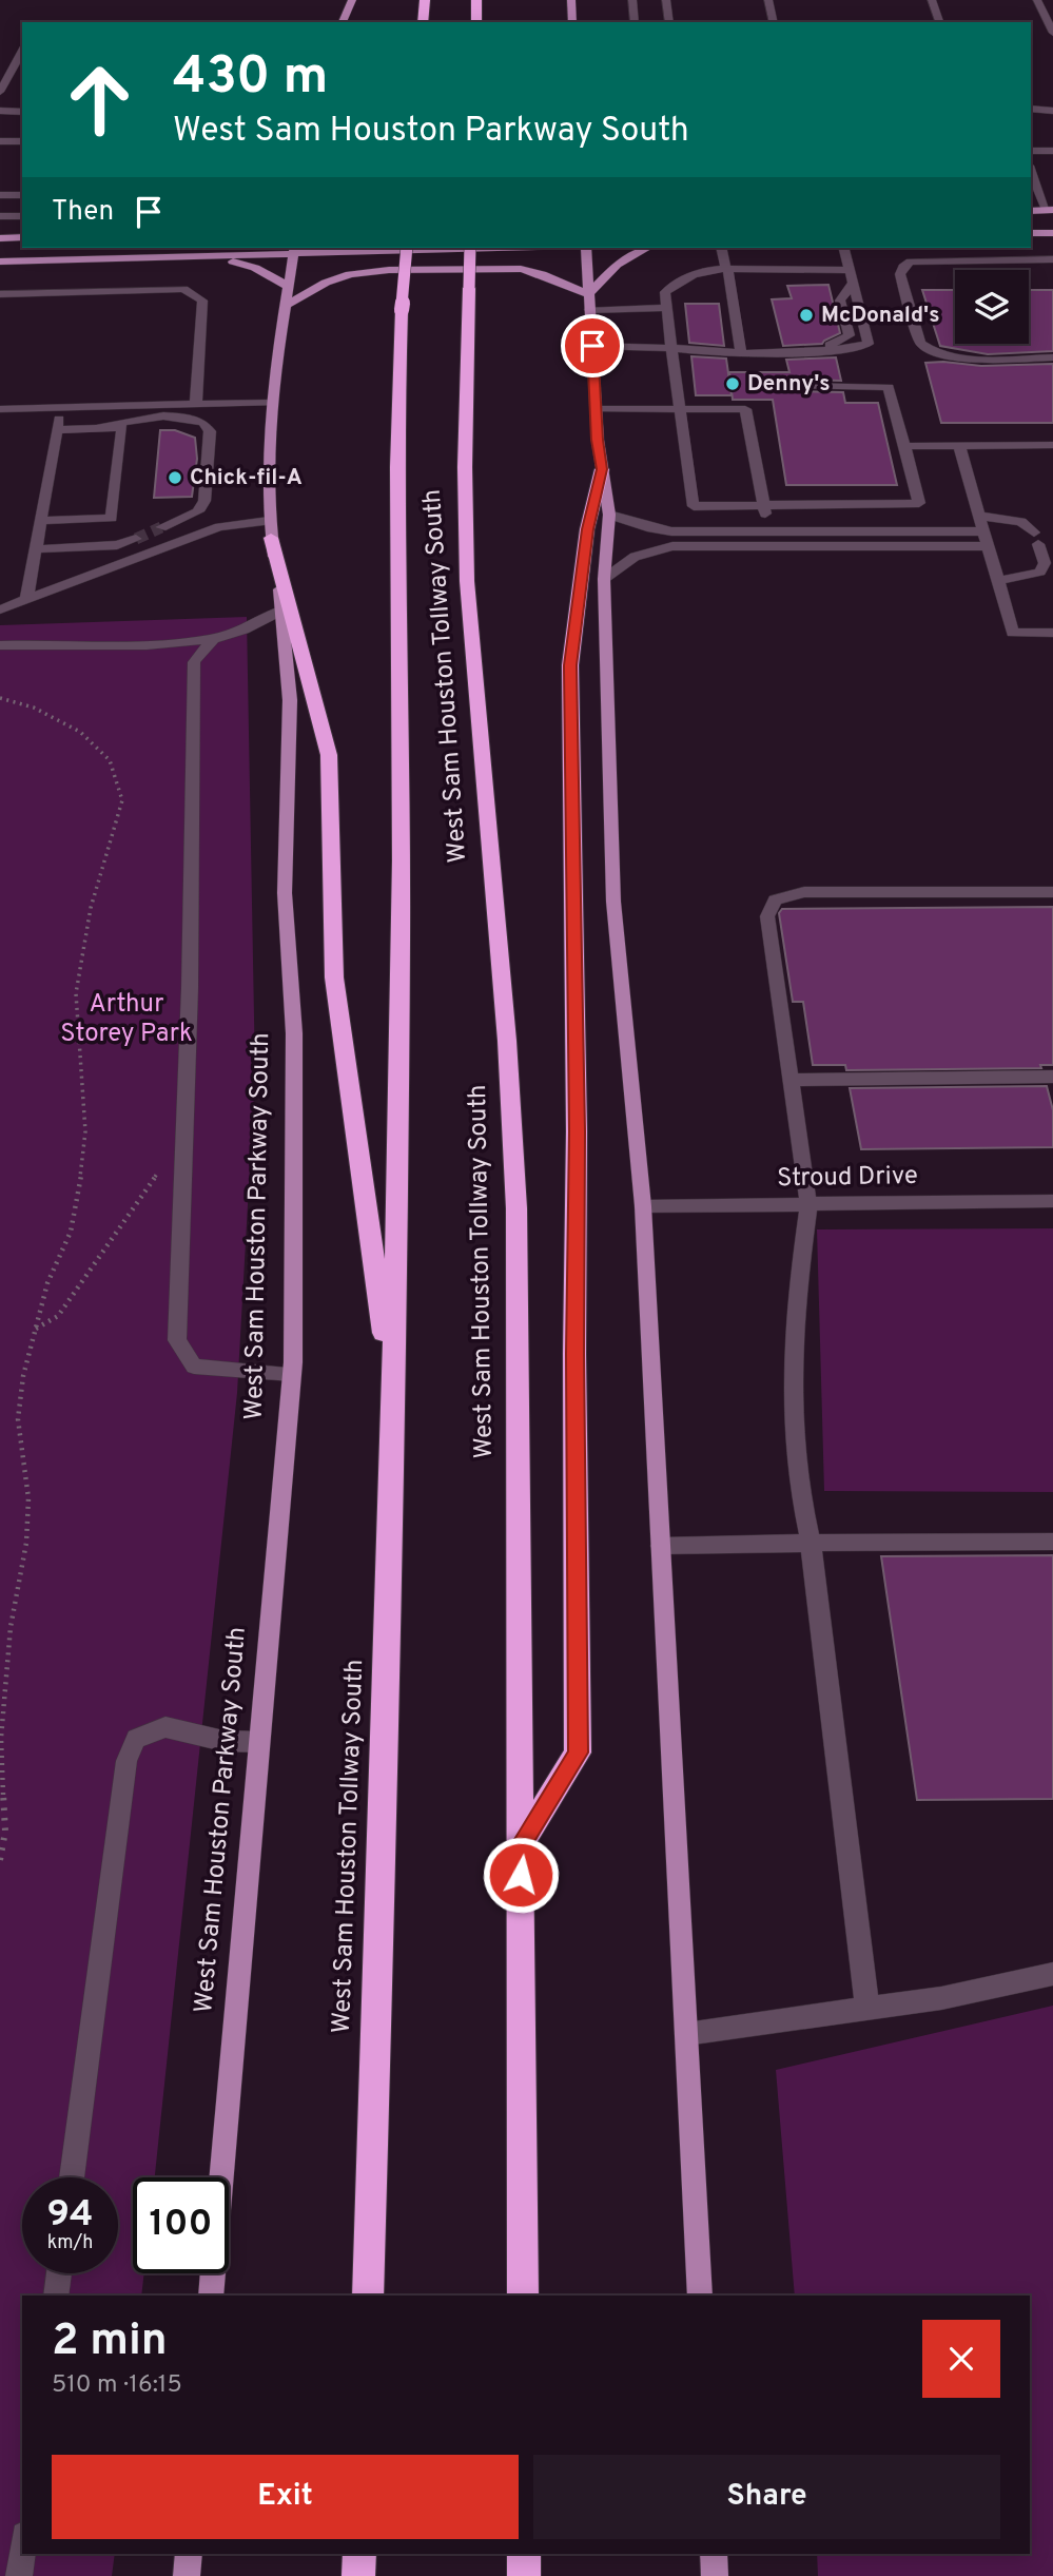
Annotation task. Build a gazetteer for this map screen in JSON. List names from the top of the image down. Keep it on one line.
{"streets":{"highway":["West Sam Houston Tollway South"],"main road":["West Sam Houston Parkway South"],"street":["Stroud Drive"]},"parks":["Arthur Storey Park"],"places":["McDonald's","Denny's","Chick-fil-A"],"page":{"turn":["430 m","West Sam Houston Parkway South"],"then":"Then","speed":"94 km/h","limit":"100","heading":["2 min","510 m · 16:15"],"buttons":["Exit","Share"]}}
